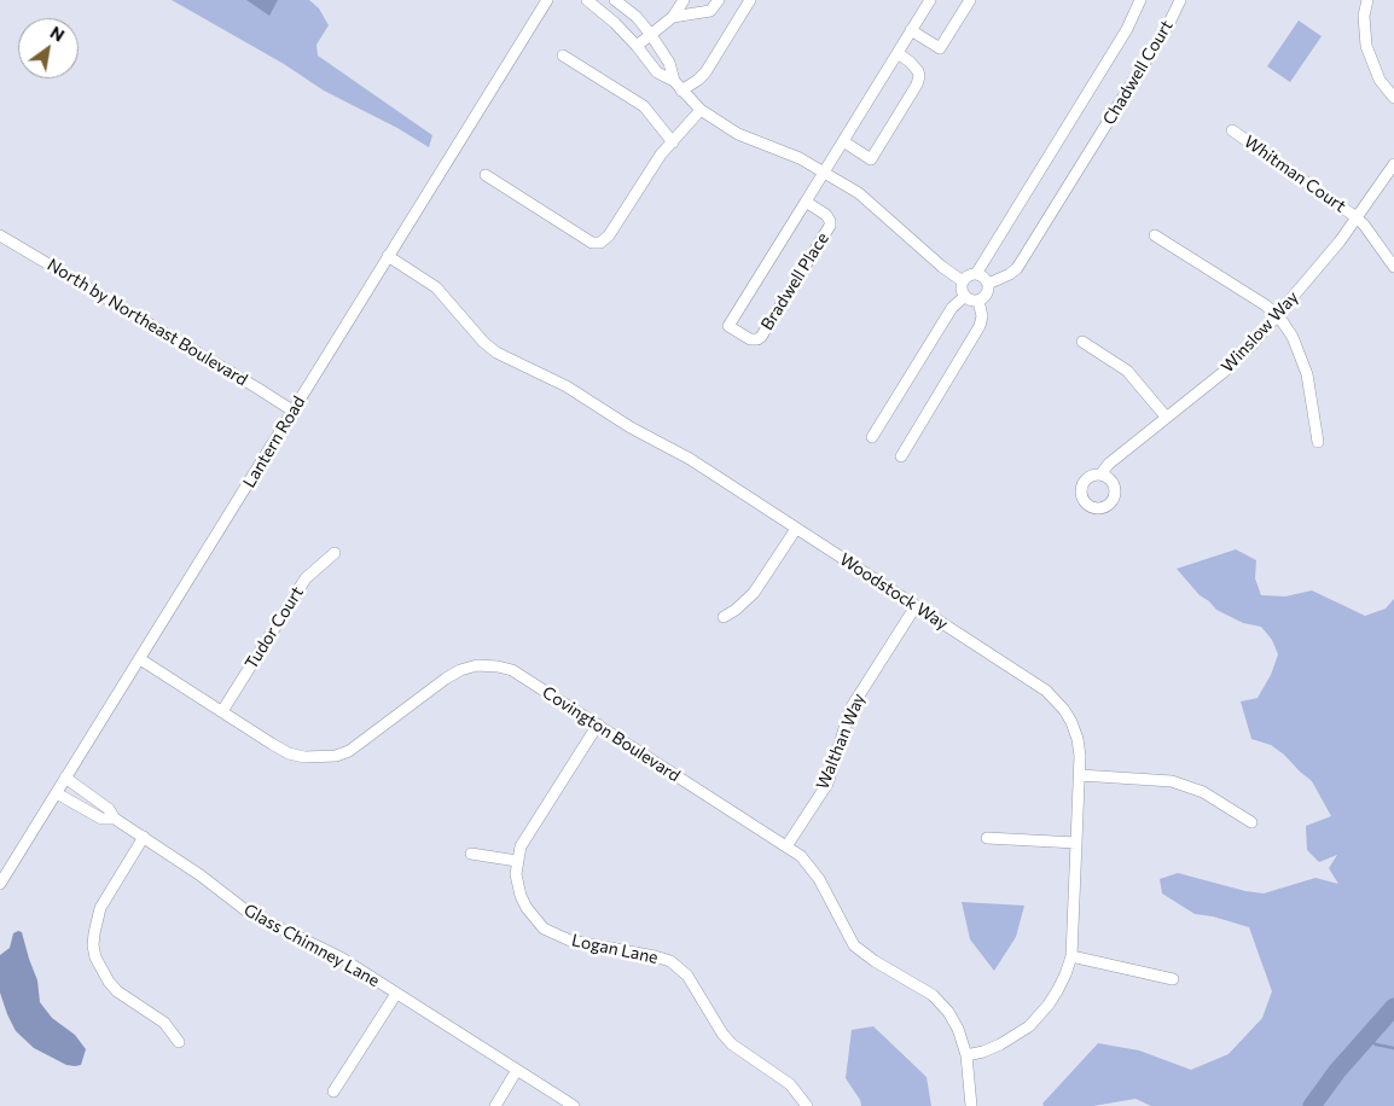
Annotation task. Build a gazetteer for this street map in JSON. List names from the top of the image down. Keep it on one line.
{"streets":{"street":["Chadwell Court","Whitman Court","Bradwell Place","North by Northeast Boulevard","Winslow Way","Lantern Road","Woodstock Way","Tudor Court","Covington Boulevard","Walthan Way","Glass Chimney Lane","Logan Lane"]},"crossings":[["Whitman Court","Winslow Way"],["North by Northeast Boulevard","Lantern Road"],["Lantern Road","Woodstock Way"],["Lantern Road","Covington Boulevard"],["Lantern Road","Glass Chimney Lane"],["Woodstock Way","Covington Boulevard"],["Woodstock Way","Walthan Way"],["Tudor Court","Covington Boulevard"],["Covington Boulevard","Walthan Way"],["Covington Boulevard","Logan Lane"]],"north":"top right"}
